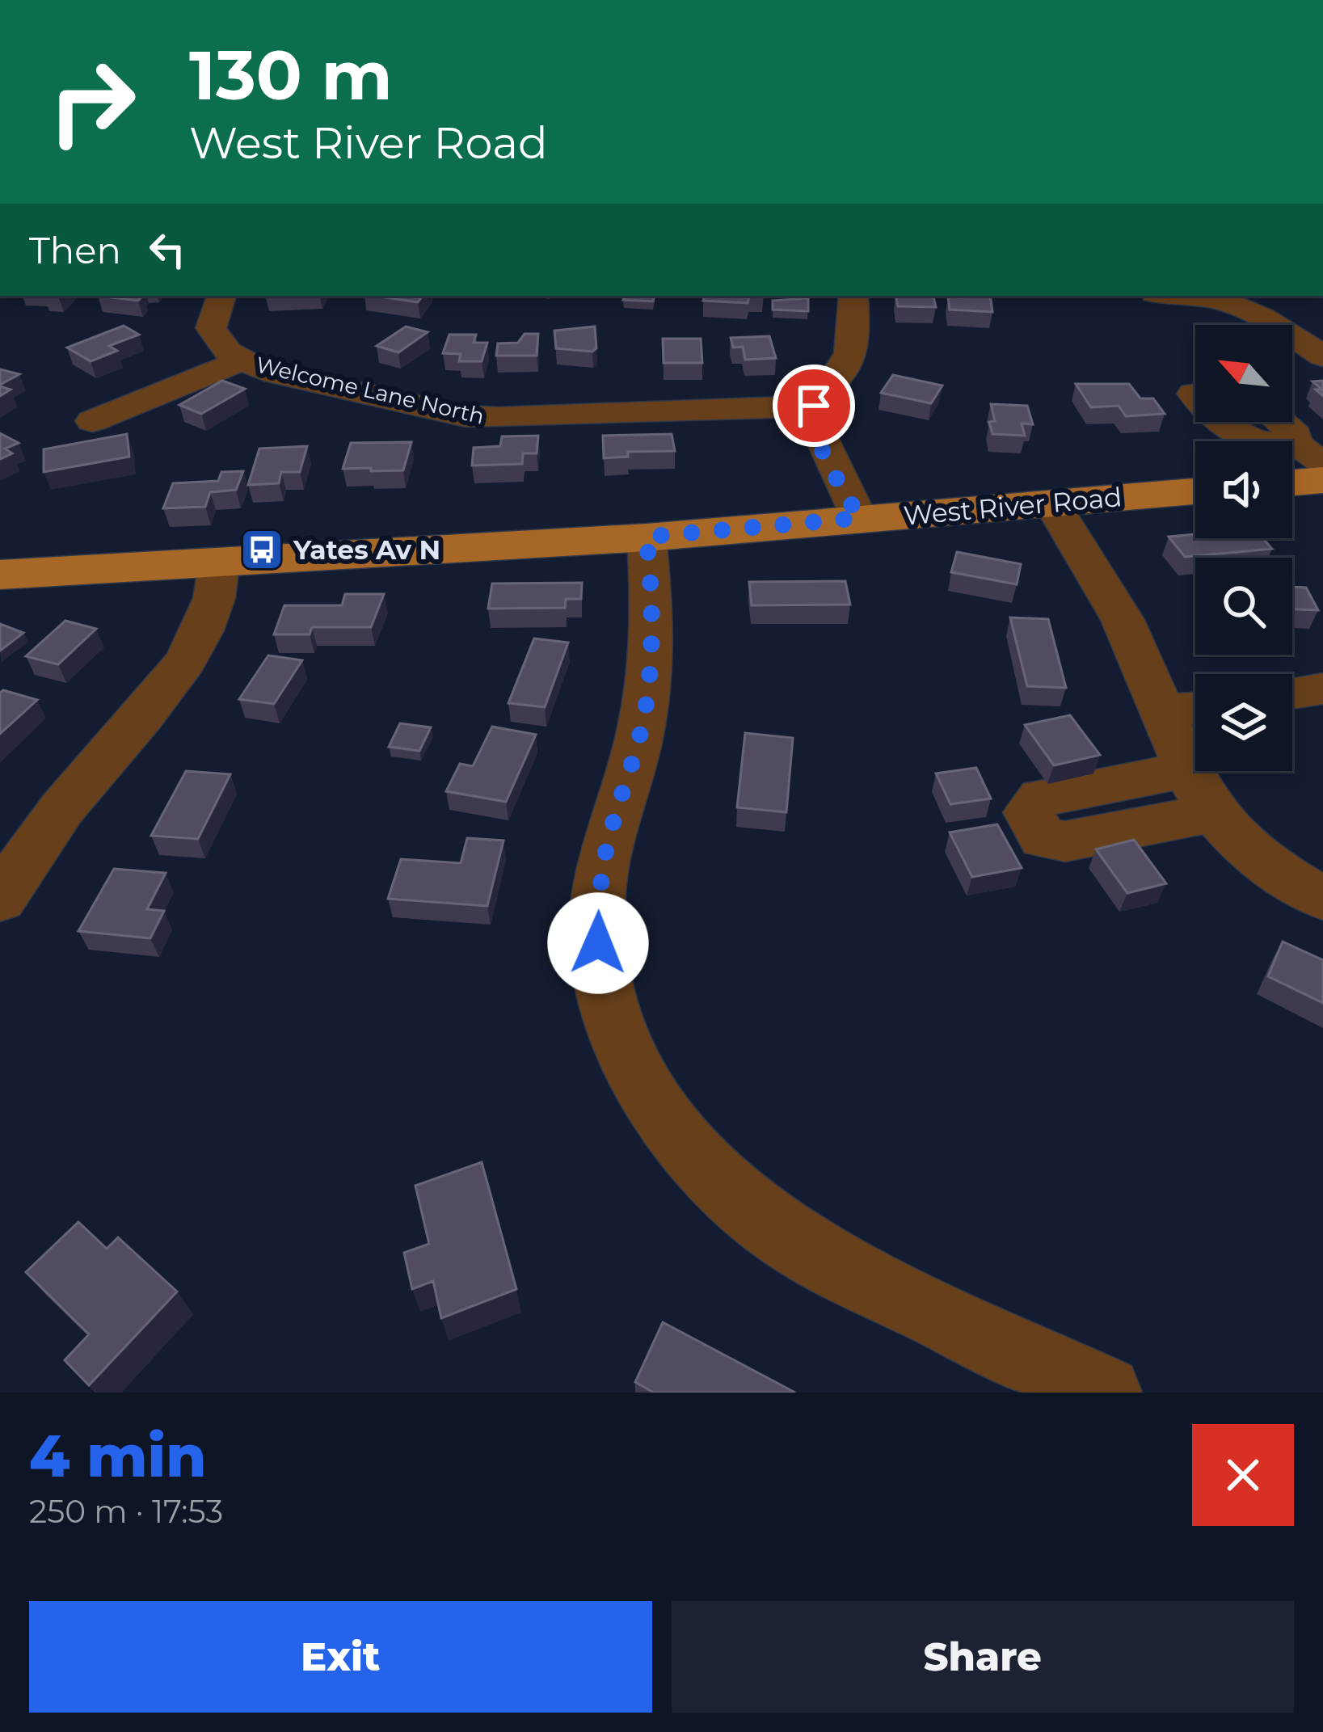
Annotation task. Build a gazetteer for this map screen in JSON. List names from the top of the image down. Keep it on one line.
{"streets":{"main road":["West River Road"],"street":["Welcome Lane North"]},"places":{"bus stop":["Yates Av N"]},"north":"top left","page":{"turn":["130 m","West River Road"],"then":"Then","heading":["4 min","250 m · 17:53"],"buttons":["Exit","Share"]}}
